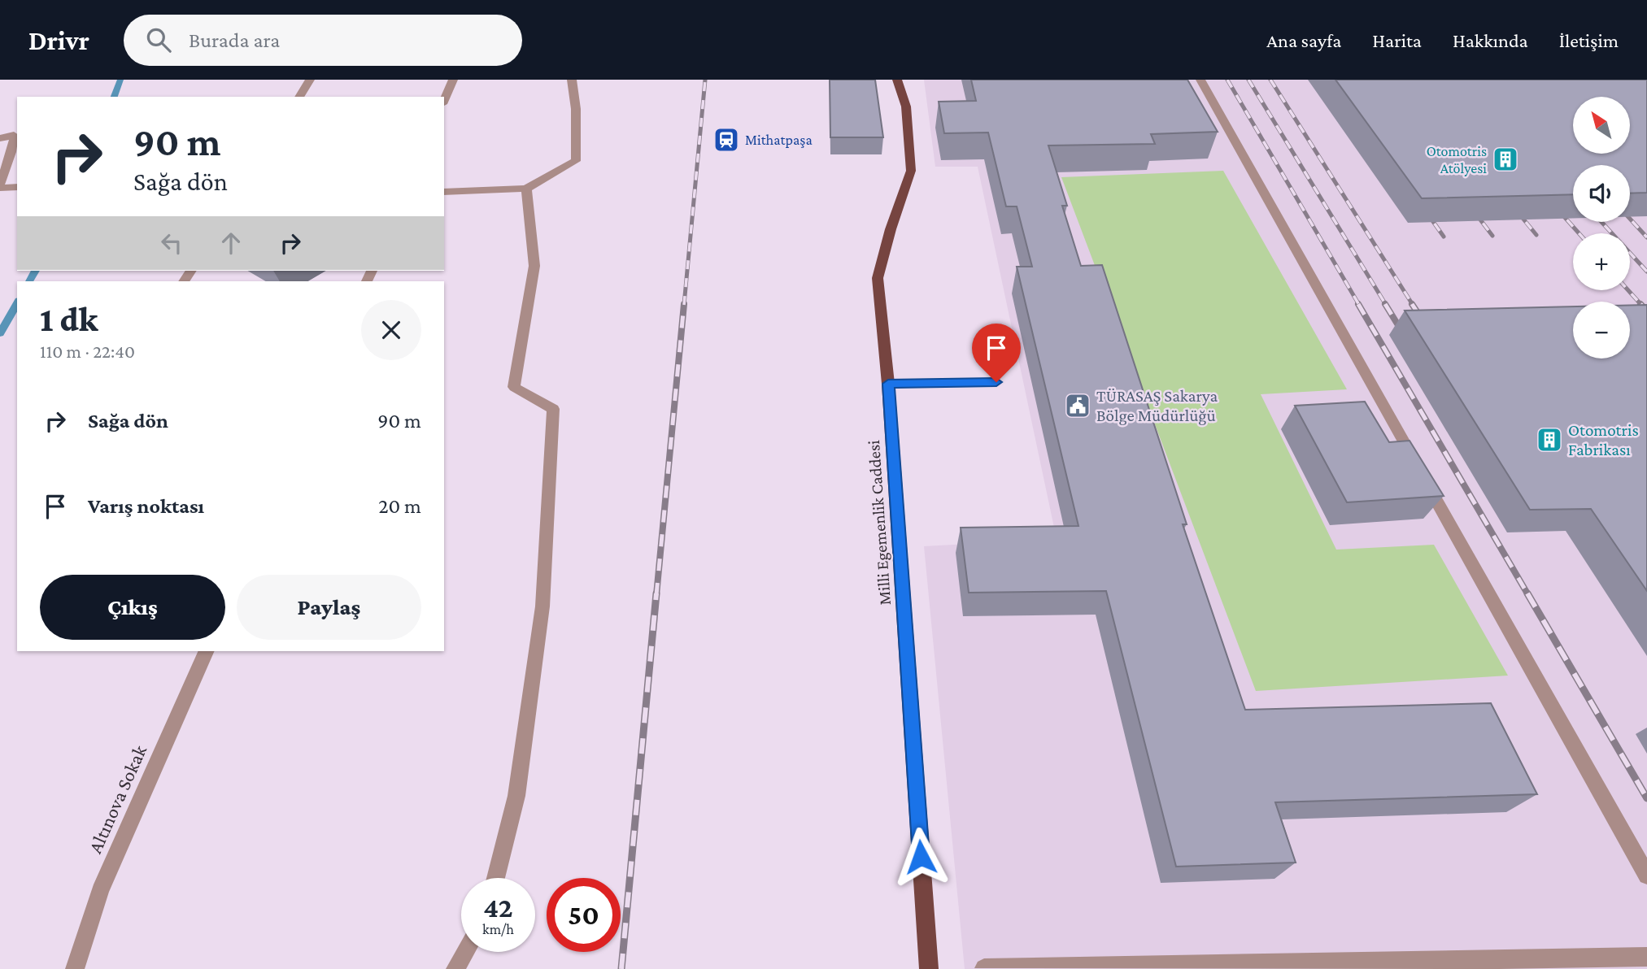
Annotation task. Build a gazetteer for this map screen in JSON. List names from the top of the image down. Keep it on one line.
{"streets":{"main road":["Milli Egemenlik Caddesi"],"street":["Altınova Sokak"]},"places":{"station":["Mithatpaşa"],"building":["Otomotris Atölyesi","Otomotris Fabrikası"],"public building":["TÜRASAŞ Sakarya Bölge Müdürlüğü"]},"north":"top left","page":{"header":"Drivr","search":"Burada ara","nav":["Ana sayfa","Harita","Hakkında","İletişim"],"map_buttons":["+","−"],"turn":["90 m","Sağa dön"],"heading":["1 dk","110 m · 22:40"],"list":[{"name":"Sağa dön","value":"90 m"},{"name":"Varış noktası","value":"20 m"}],"buttons":["Çıkış","Paylaş"],"speed":"42 km/h","limit":"50"}}
